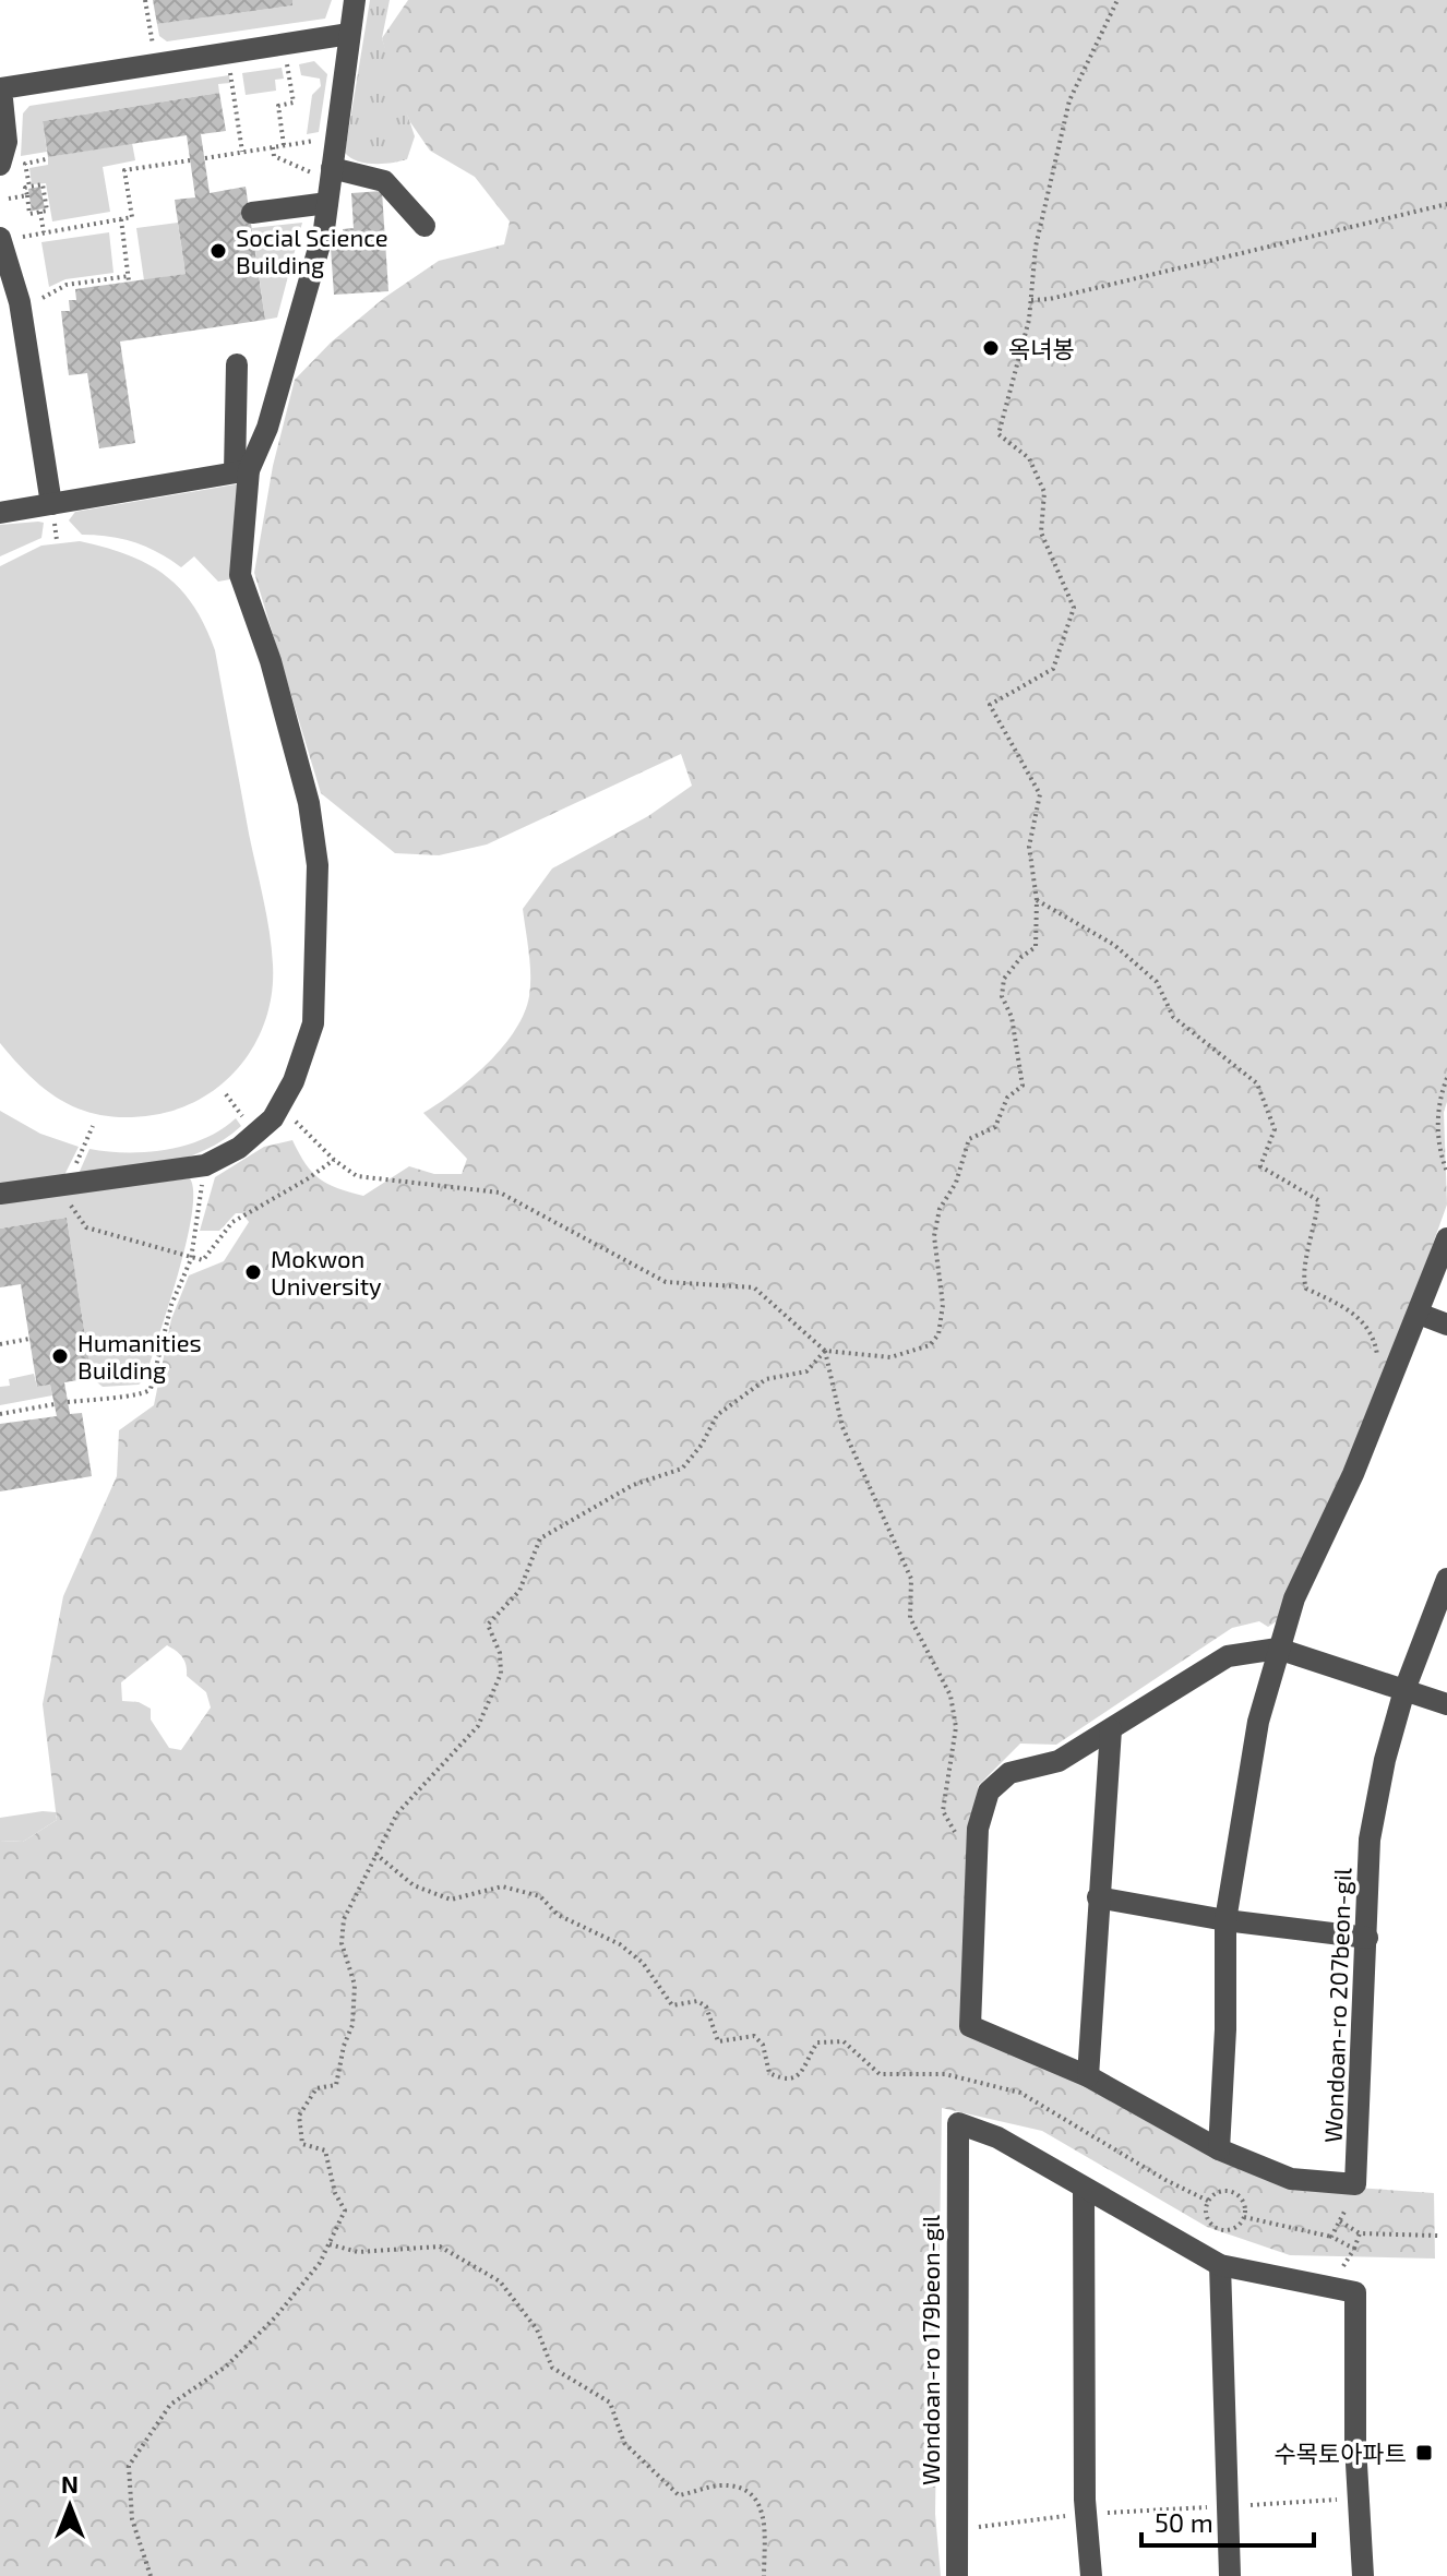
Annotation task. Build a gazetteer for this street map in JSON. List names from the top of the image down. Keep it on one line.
{"streets":{"street":["Wondoan-ro 207beon-gil","Wondoan-ro 179beon-gil"]},"places":{"other":["Social Science Building","옥녀봉","Mokwon University","Humanities Building"],"transit":["수목토아파트"]},"scale_bar":"50 m","north":"top"}
